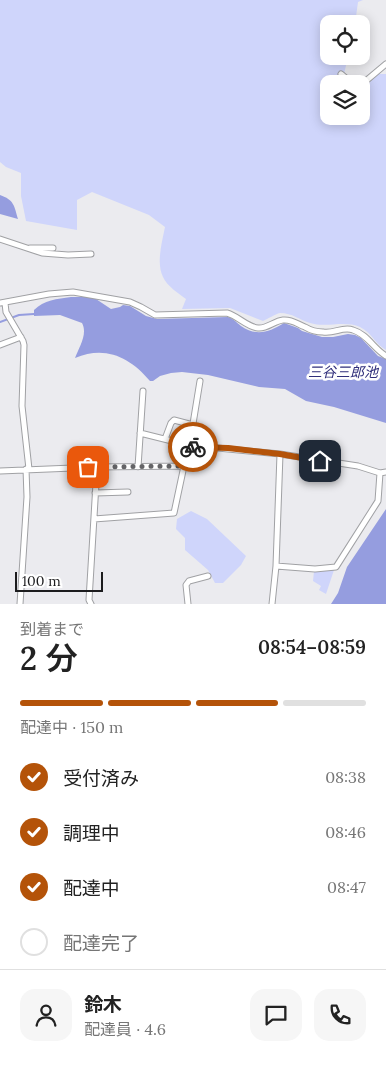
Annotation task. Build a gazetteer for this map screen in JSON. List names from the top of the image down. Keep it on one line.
{"water":["三谷三郎池"],"scale_bar":"100 m","page":{"scale":"100 m","heading":["2 分","到着まで","08:54–08:59"],"panel":["鈴木","配達員 · 4.6"],"bar":"配達中 · 150 m","list":[["受付済み","08:38"],["調理中","08:46"],["配達中","08:47"],"配達完了"]}}
